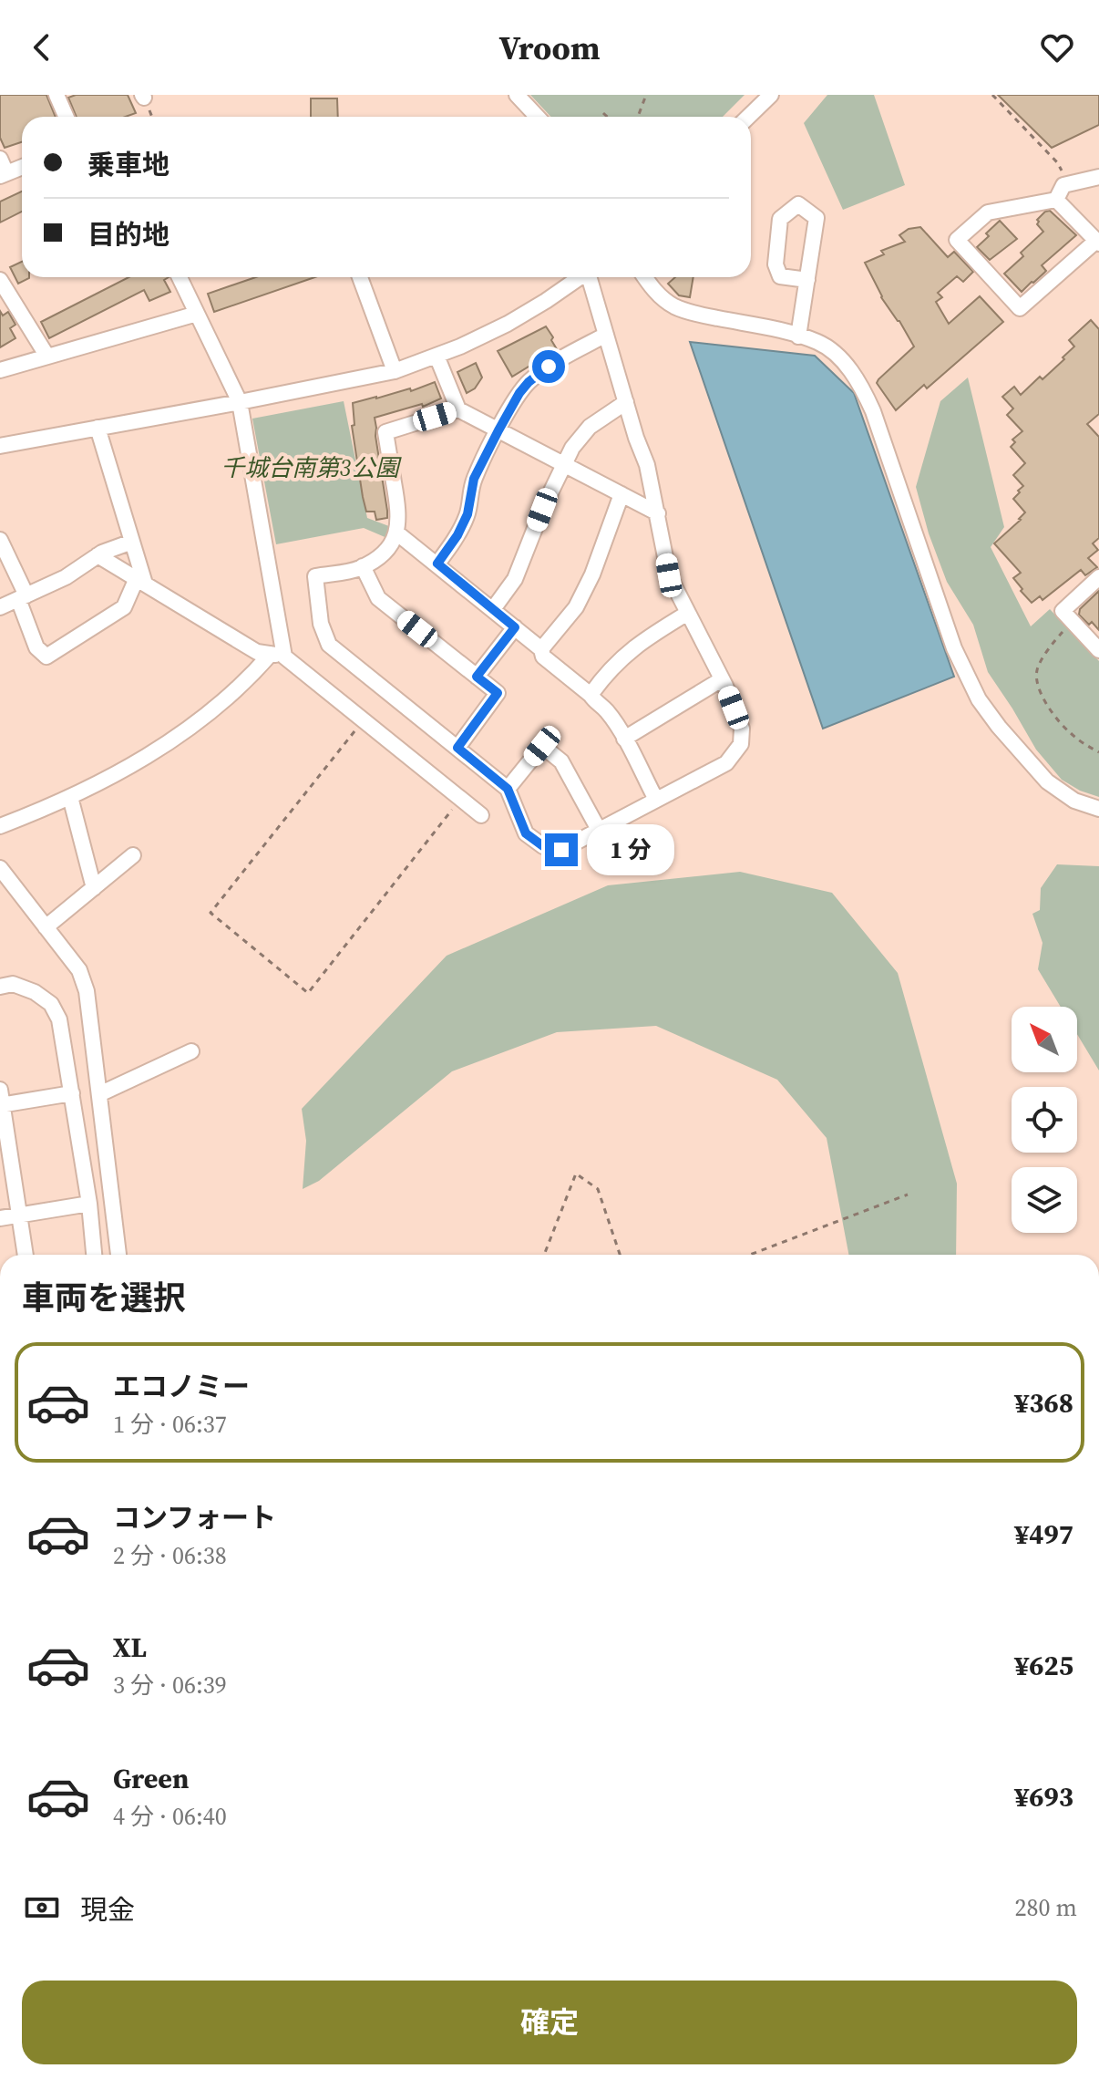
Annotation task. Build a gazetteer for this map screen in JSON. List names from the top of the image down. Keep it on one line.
{"parks":["千城台南第3公園"],"north":"top left","page":{"header":"Vroom","banner":["乗車地","目的地"],"bubble":"1 分","heading":"車両を選択","list":[{"name":"エコノミー","note":"1 分 · 06:37","value":"¥368"},{"name":"コンフォート","note":"2 分 · 06:38","value":"¥497"},{"name":"XL","note":"3 分 · 06:39","value":"¥625"},{"name":"Green","note":"4 分 · 06:40","value":"¥693"}],"pay":["現金","280 m"],"buttons":"確定"}}
